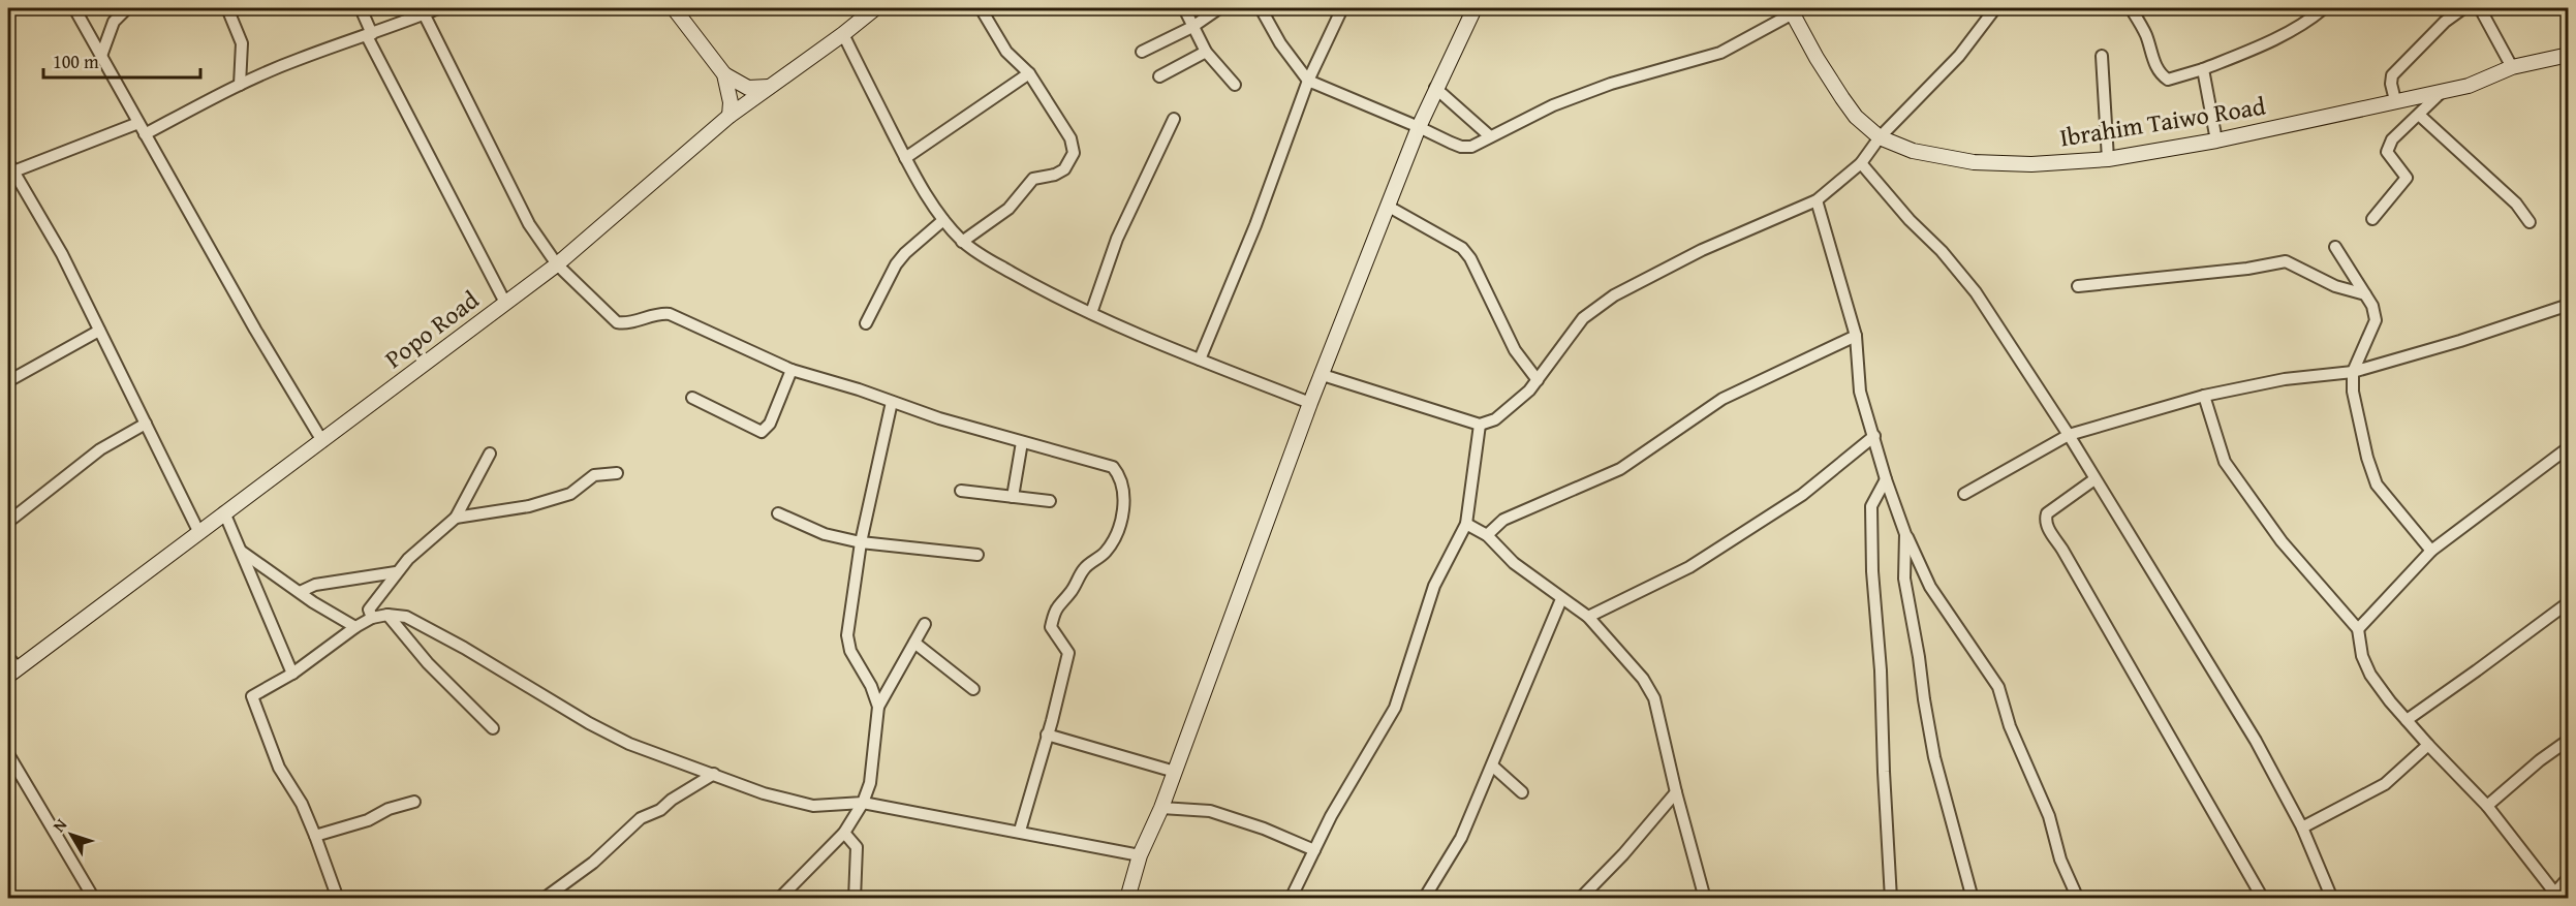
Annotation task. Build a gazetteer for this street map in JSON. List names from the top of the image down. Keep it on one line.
{"streets":{"main road":["Ibrahim Taiwo Road","Popo Road"]},"scale_bar":"100 m","north":"top left"}
